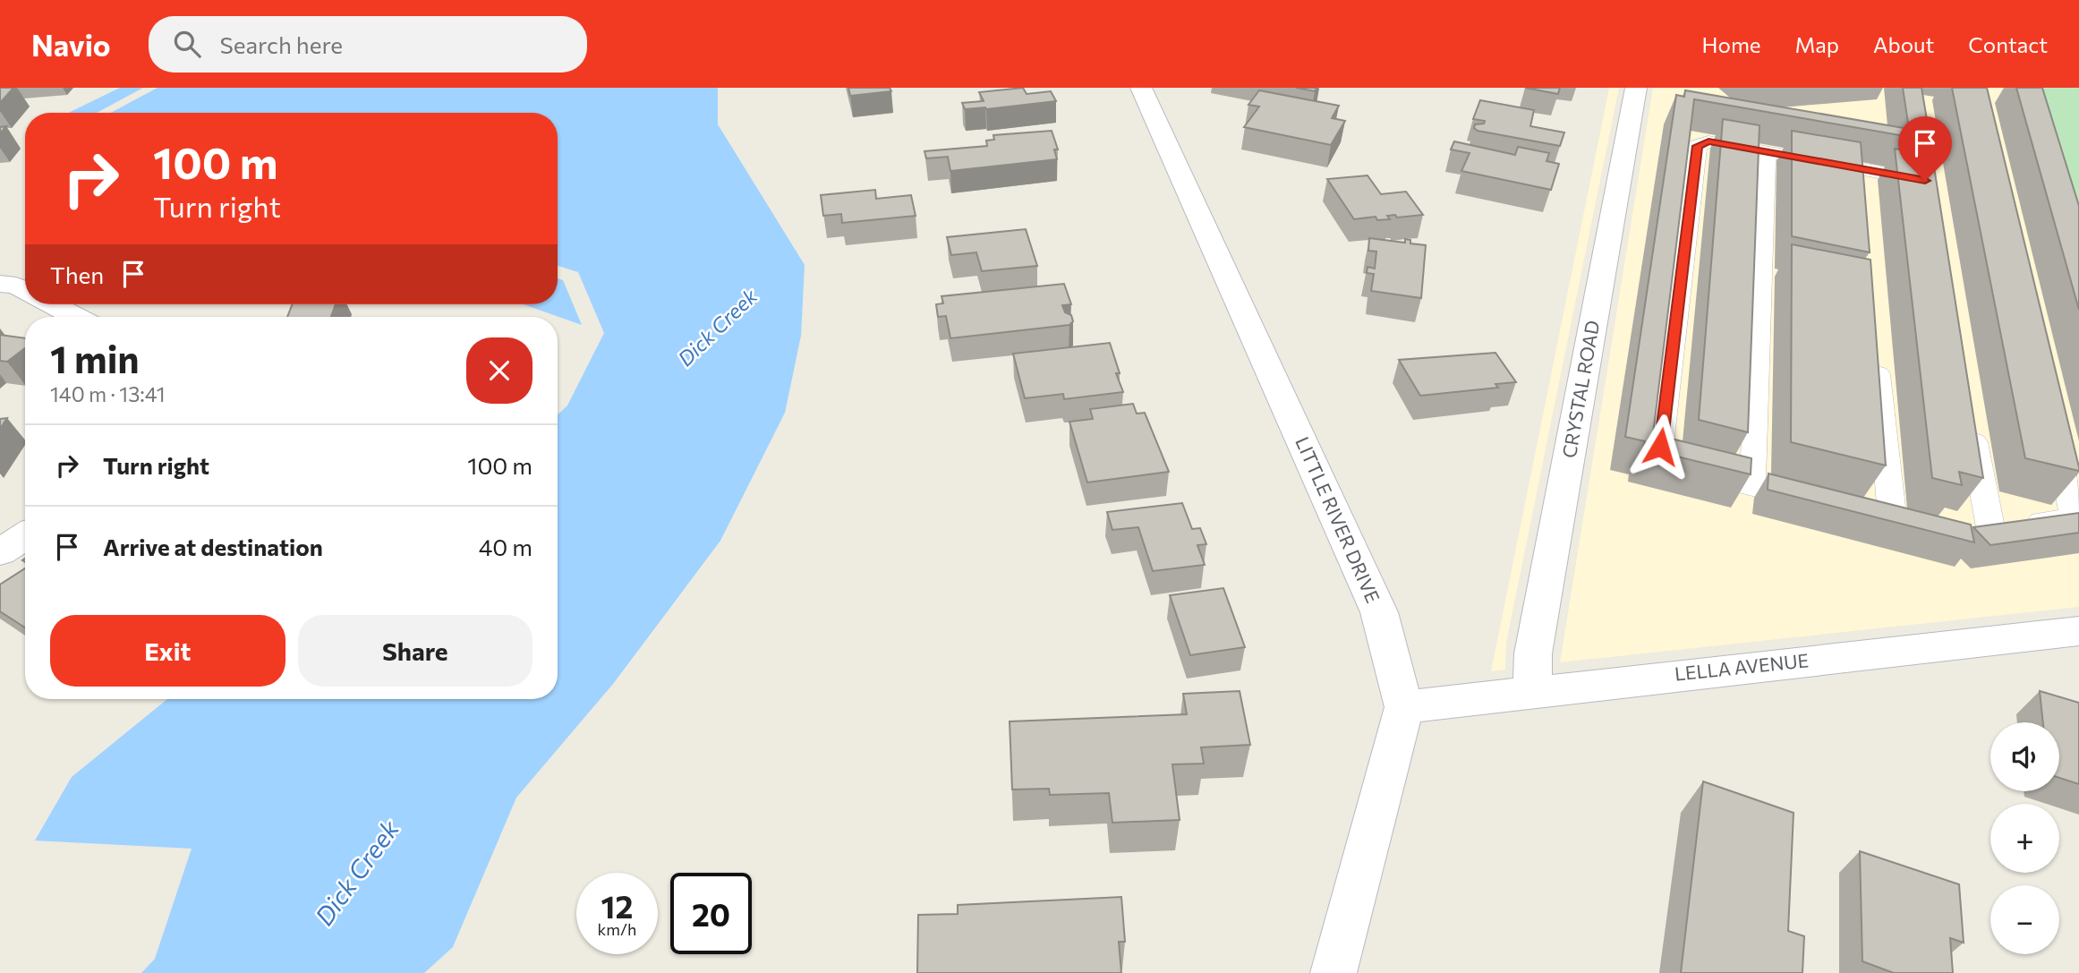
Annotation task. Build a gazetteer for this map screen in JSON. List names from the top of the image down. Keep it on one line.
{"streets":{"street":["CRYSTAL ROAD","LITTLE RIVER DRIVE","LELLA AVENUE"]},"crossings":[["CRYSTAL ROAD","LELLA AVENUE"],["LITTLE RIVER DRIVE","LELLA AVENUE"]],"water":["Dick Creek"],"page":{"header":"Navio","search":"Search here","nav":["Home","Map","About","Contact"],"turn":["100 m","Turn right"],"then":"Then","heading":["1 min","140 m · 13:41"],"list":[{"name":"Turn right","value":"100 m"},{"name":"Arrive at destination","value":"40 m"}],"buttons":["Exit","Share"],"map_buttons":["+","−"],"speed":"12 km/h","limit":"20"}}
